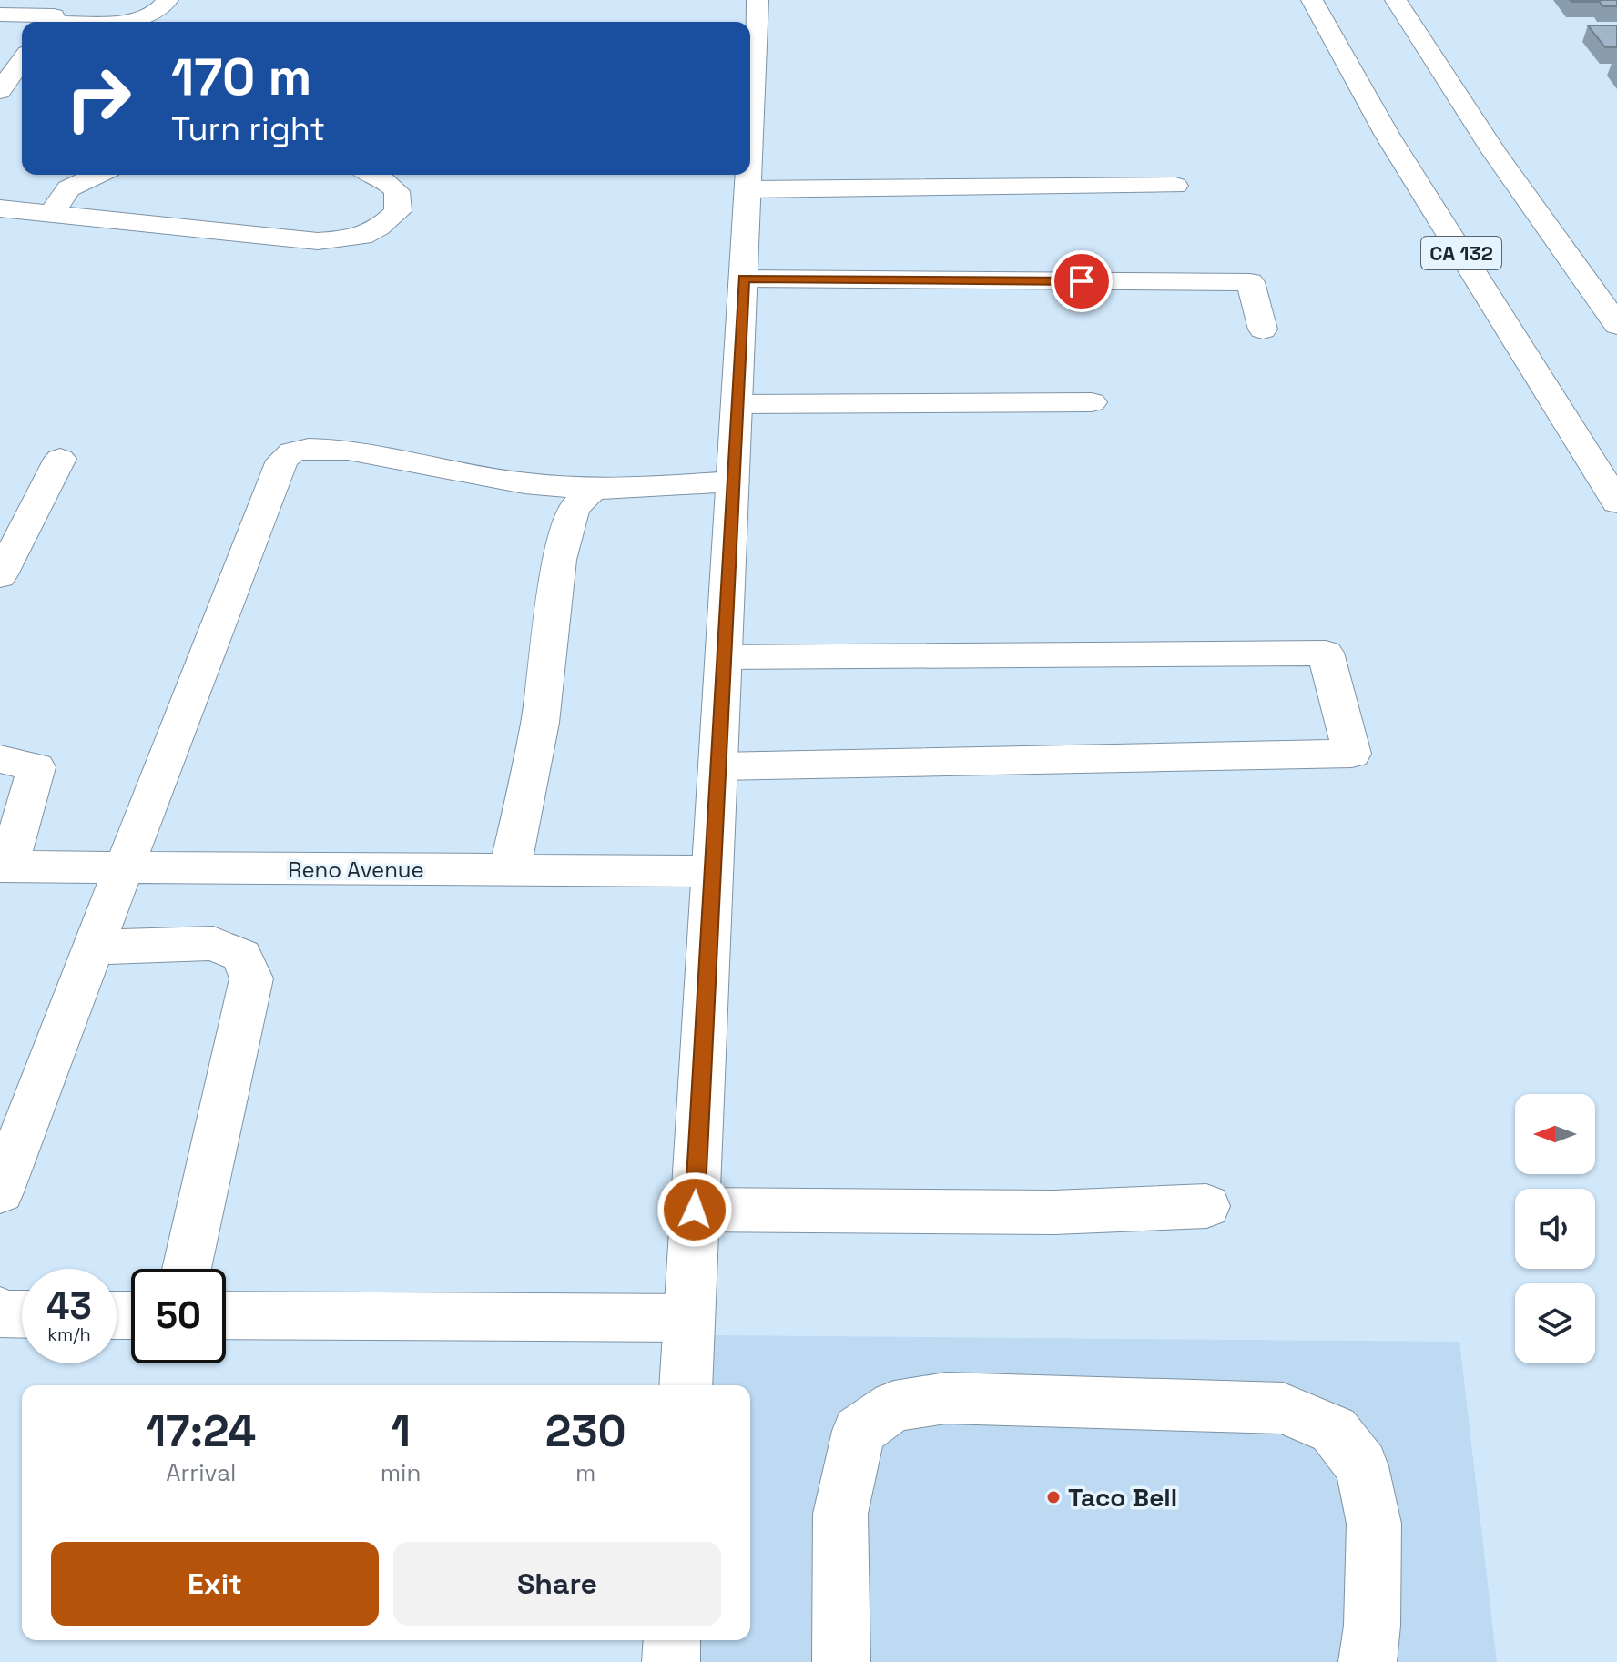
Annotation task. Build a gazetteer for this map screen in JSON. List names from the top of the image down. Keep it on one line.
{"streets":{"main road":["CA 132","Reno Avenue"]},"places":["Taco Bell"],"north":"left","page":{"turn":["170 m","Turn right"],"speed":"43 km/h","limit":"50","eta":["17:24","Arrival","1","min","230","m"],"buttons":["Exit","Share"]}}
